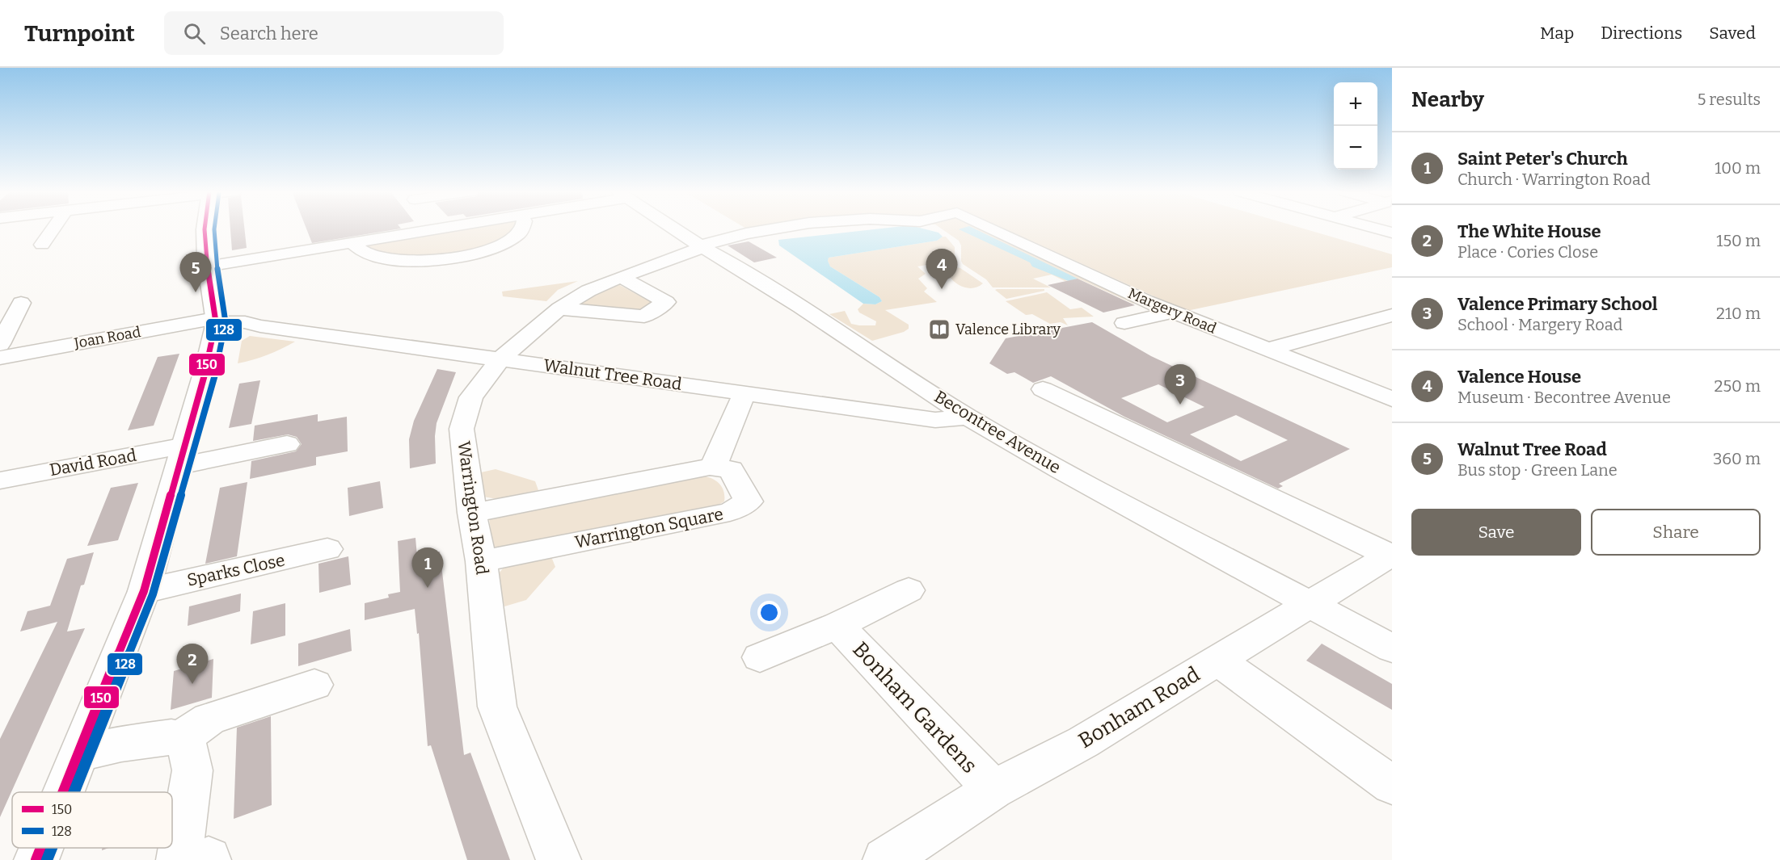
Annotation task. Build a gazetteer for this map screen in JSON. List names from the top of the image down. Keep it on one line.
{"streets":{"street":["Margery Road","Joan Road","Walnut Tree Road","Becontree Avenue","David Road","Warrington Road","Warrington Square","Sparks Close","Bonham Gardens","Bonham Road"]},"crossings":[["Joan Road","Walnut Tree Road"],["Walnut Tree Road","Becontree Avenue"],["Walnut Tree Road","Warrington Road"],["Becontree Avenue","Warrington Road"],["Becontree Avenue","Bonham Road"],["Warrington Road","Warrington Square"],["Bonham Gardens","Bonham Road"]],"places":{"library":["Valence Library"]},"lines":["transit line 150","transit line 128"],"legend":["150","128"],"page":{"header":"Turnpoint","search":"Search here","nav":["Map","Directions","Saved"],"heading":["Nearby","5 results"],"map_buttons":["+","−"],"list":[{"mark":"1","name":"Saint Peter's Church","note":"Church · Warrington Road","value":"100 m"},{"mark":"2","name":"The White House","note":"Place · Cories Close","value":"150 m"},{"mark":"3","name":"Valence Primary School","note":"School · Margery Road","value":"210 m"},{"mark":"4","name":"Valence House","note":"Museum · Becontree Avenue","value":"250 m"},{"mark":"5","name":"Walnut Tree Road","note":"Bus stop · Green Lane","value":"360 m"}],"pins":["4","5","3","1","2"],"buttons":["Save","Share"]}}
